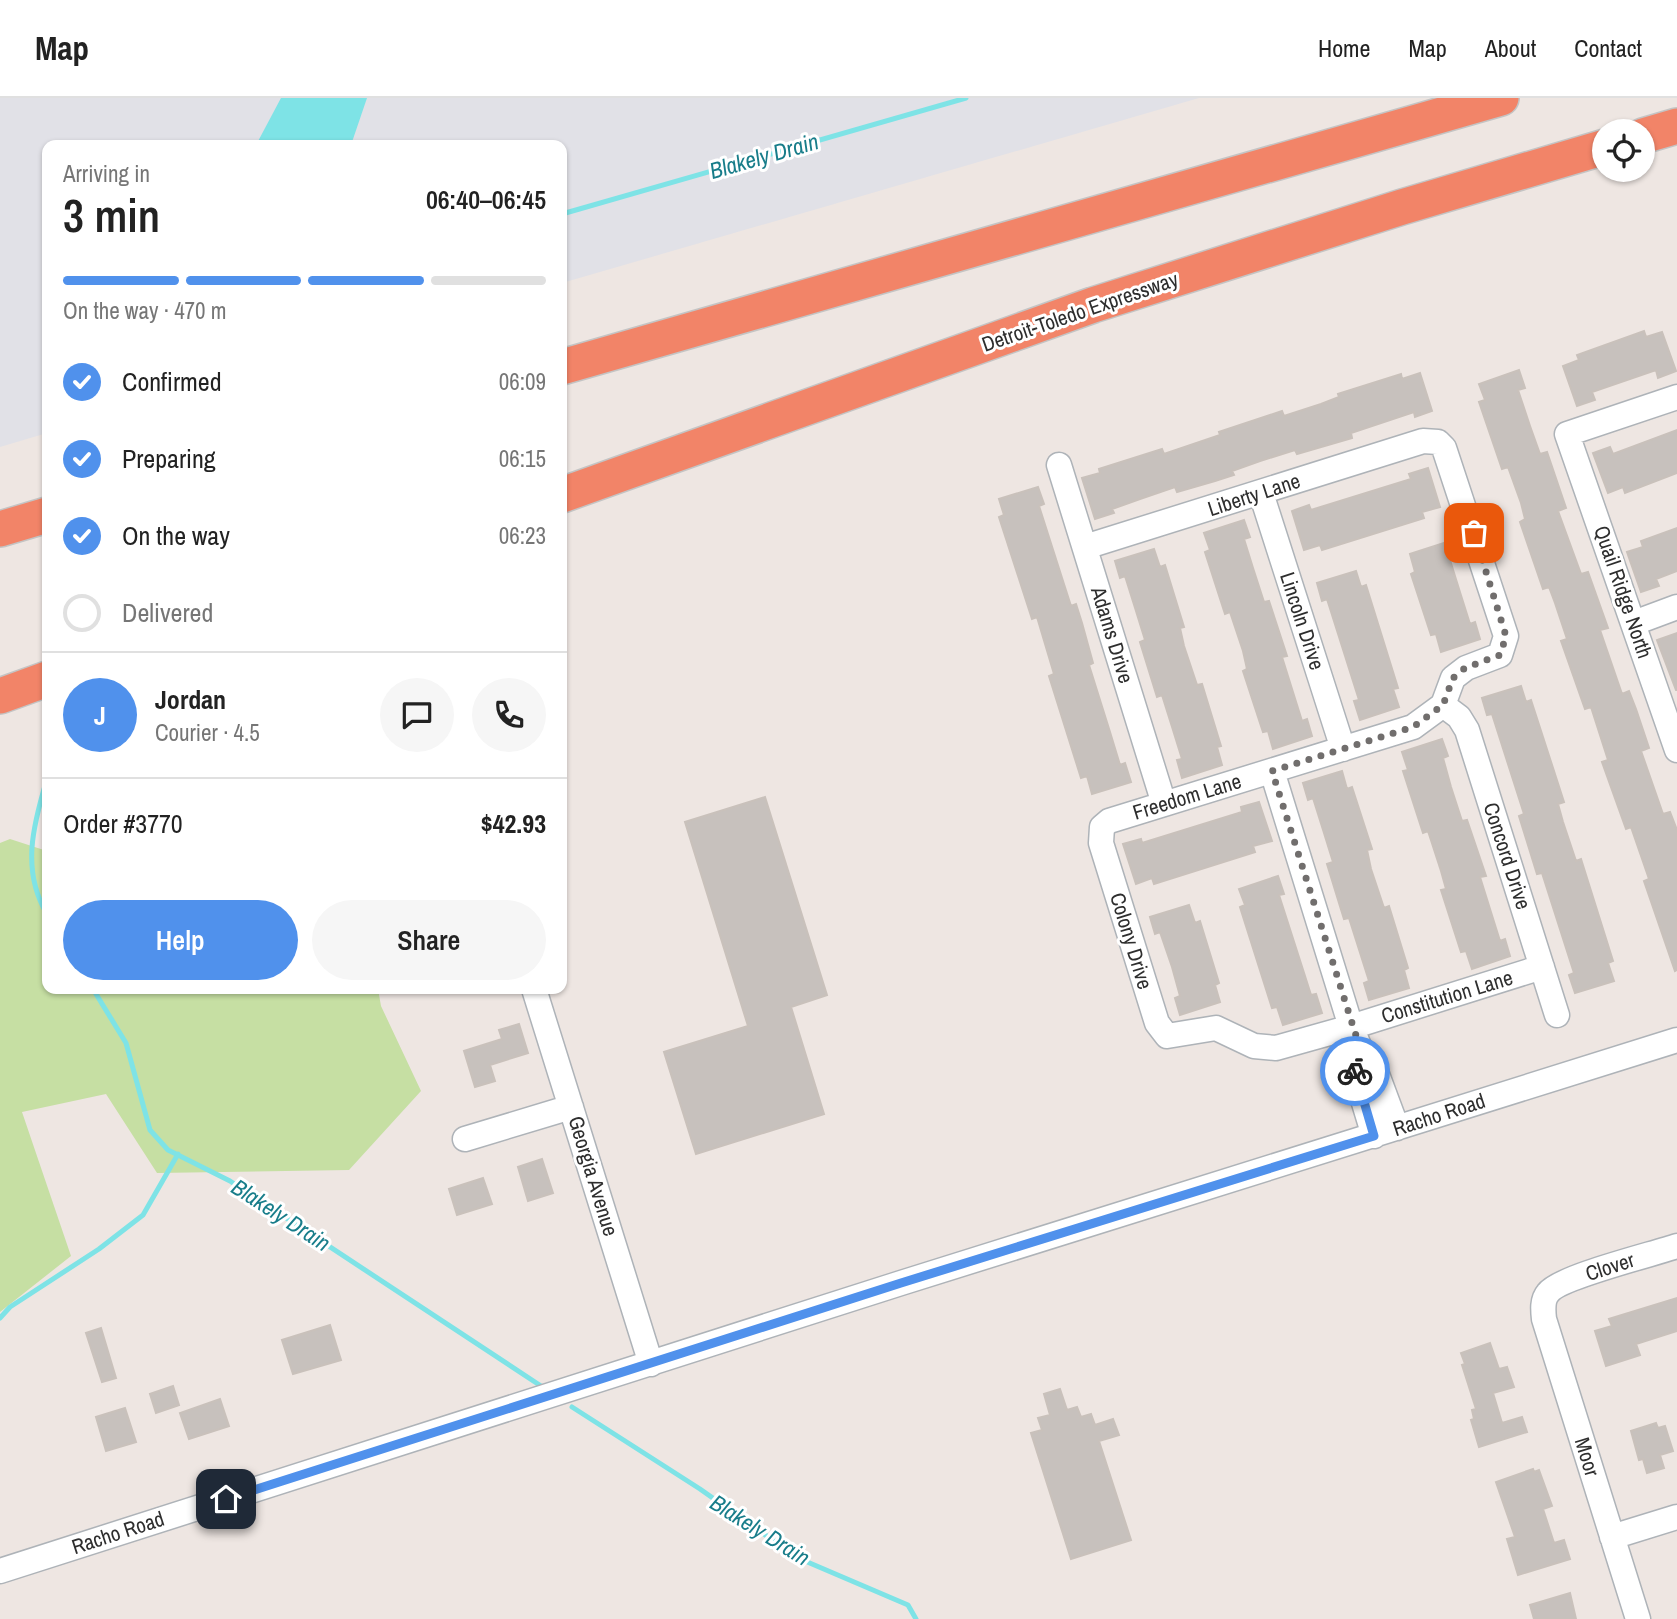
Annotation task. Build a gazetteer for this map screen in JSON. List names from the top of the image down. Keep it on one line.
{"streets":{"highway":["Detroit-Toledo Expressway"],"street":["Liberty Lane","Quail Ridge North","Lincoln Drive","Adams Drive","Freedom Lane","Concord Drive","Colony Drive","Constitution Lane","Racho Road","Georgia Avenue","Clover","Moor"]},"crossings":[["Liberty Lane","Lincoln Drive"],["Liberty Lane","Adams Drive"],["Liberty Lane","Freedom Lane"],["Lincoln Drive","Freedom Lane"],["Adams Drive","Freedom Lane"],["Freedom Lane","Concord Drive"],["Freedom Lane","Colony Drive"],["Concord Drive","Constitution Lane"],["Colony Drive","Constitution Lane"],["Racho Road","Georgia Avenue"],["Clover","Moor"]],"water":["Blakely Drain"],"page":{"header":"Map","nav":["Home","Map","About","Contact"],"heading":["3 min","Arriving in","06:40–06:45"],"panel":["Jordan","Courier · 4.5","Order #3770","$42.93"],"bar":"On the way · 470 m","list":[["Confirmed","06:09"],["Preparing","06:15"],["On the way","06:23"],"Delivered"],"round":"J","buttons":["Help","Share"]}}
